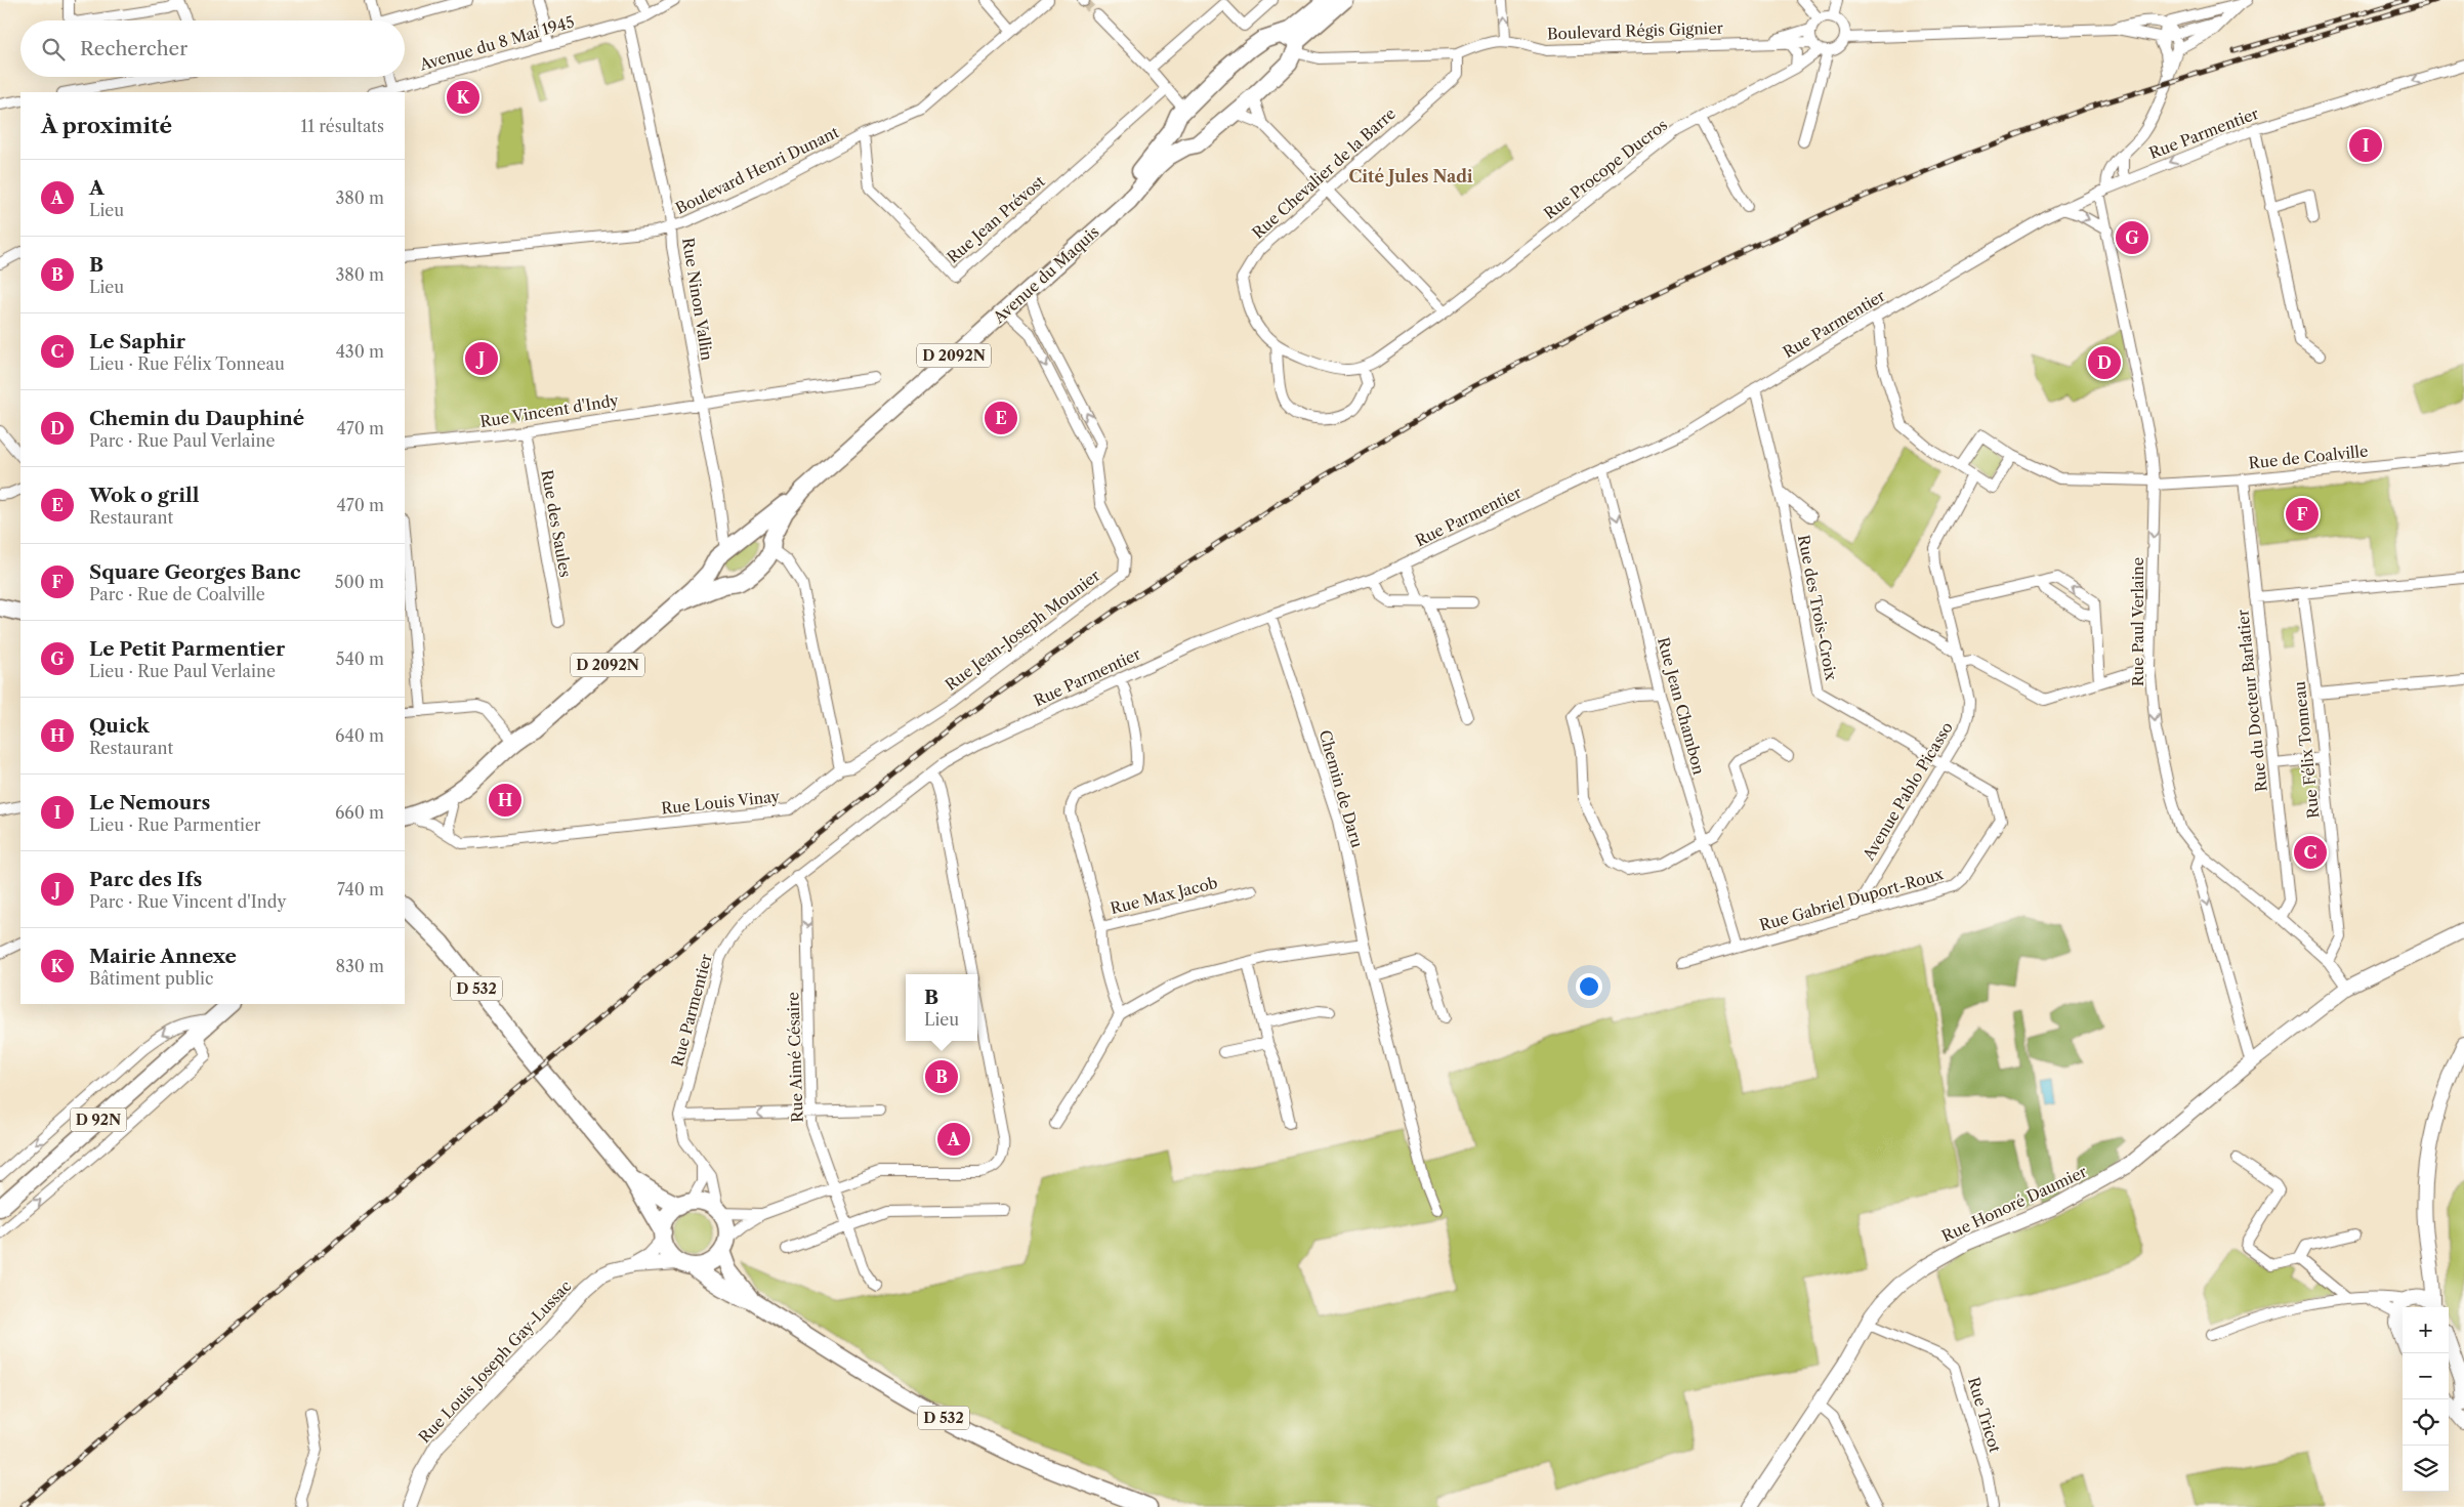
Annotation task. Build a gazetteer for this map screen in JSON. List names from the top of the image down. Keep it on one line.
{"streets":{"main road":["Avenue du Maquis","D 2092N","D 532","D 92N"],"street":["Boulevard Régis Gignier","Avenue du 8 Mai 1945","Rue Parmentier","Rue Procope Ducros","Boulevard Henri Dunant","Rue Chevalier de la Barre","Rue Jean Prévost","Rue Ninon Vallin","Rue Vincent d'Indy","Rue de Coalville","Rue des Saules","Rue des Trois-Croix","Rue Paul Verlaine","Rue Jean-Joseph Mounier","Rue du Docteur Barlatier","Rue Jean Chambon","Rue Félix Tonneau","Chemin de Daru","Avenue Pablo Picasso","Rue Louis Vinay","Rue Max Jacob","Rue Gabriel Duport-Roux","Rue Aimé Césaire","Rue Honoré Daumier","Rue Louis Joseph Gay-Lussac","Rue Tricot"]},"crossings":[["Boulevard Régis Gignier","Rue Procope Ducros"],["Boulevard Régis Gignier","Rue Chevalier de la Barre"],["Boulevard Régis Gignier","Avenue du Maquis"],["Avenue du 8 Mai 1945","Rue Ninon Vallin"],["Rue Parmentier","Rue des Trois-Croix"],["Rue Parmentier","Rue Paul Verlaine"],["Rue Parmentier","Rue Jean Chambon"],["Rue Parmentier","Chemin de Daru"],["Rue Parmentier","Rue Max Jacob"],["Rue Parmentier","D 532"],["Rue Parmentier","Rue Aimé Césaire"],["Rue Parmentier","Rue Louis Joseph Gay-Lussac"],["Rue Procope Ducros","Rue Chevalier de la Barre"],["Boulevard Henri Dunant","Rue Jean Prévost"],["Boulevard Henri Dunant","Rue Ninon Vallin"],["Avenue du Maquis","Rue Ninon Vallin"],["Avenue du Maquis","Rue Jean-Joseph Mounier"],["Avenue du Maquis","Rue Louis Vinay"],["Rue Ninon Vallin","Rue Vincent d'Indy"],["Rue Vincent d'Indy","Rue des Saules"],["Rue de Coalville","Rue Paul Verlaine"],["Rue de Coalville","Rue du Docteur Barlatier"],["Rue des Trois-Croix","Avenue Pablo Picasso"],["Rue des Trois-Croix","Rue Gabriel Duport-Roux"],["Rue Jean-Joseph Mounier","Rue Louis Vinay"],["Rue Jean Chambon","Rue Gabriel Duport-Roux"],["Avenue Pablo Picasso","Rue Gabriel Duport-Roux"],["D 532","Rue Louis Joseph Gay-Lussac"],["Rue Honoré Daumier","Rue Tricot"]],"one_way":["Rue Paul Verlaine","Rue Jean Chambon","Rue Aimé Césaire"],"districts":["Cité Jules Nadi"],"page":{"search":"Rechercher","pins":["K","I","G","J","D","E","F","H","C","B","A"],"heading":["À proximité","11 résultats"],"list":[{"mark":"A","name":"A","note":"Lieu","value":"380 m"},{"mark":"B","name":"B","note":"Lieu","value":"380 m"},{"mark":"C","name":"Le Saphir","note":"Lieu · Rue Félix Tonneau","value":"430 m"},{"mark":"D","name":"Chemin du Dauphiné","note":"Parc · Rue Paul Verlaine","value":"470 m"},{"mark":"E","name":"Wok o grill","note":"Restaurant","value":"470 m"},{"mark":"F","name":"Square Georges Banc","note":"Parc · Rue de Coalville","value":"500 m"},{"mark":"G","name":"Le Petit Parmentier","note":"Lieu · Rue Paul Verlaine","value":"540 m"},{"mark":"H","name":"Quick","note":"Restaurant","value":"640 m"},{"mark":"I","name":"Le Nemours","note":"Lieu · Rue Parmentier","value":"660 m"},{"mark":"J","name":"Parc des Ifs","note":"Parc · Rue Vincent d'Indy","value":"740 m"},{"mark":"K","name":"Mairie Annexe","note":"Bâtiment public","value":"830 m"}],"popup":["B","Lieu"],"map_buttons":["+","−"]}}
